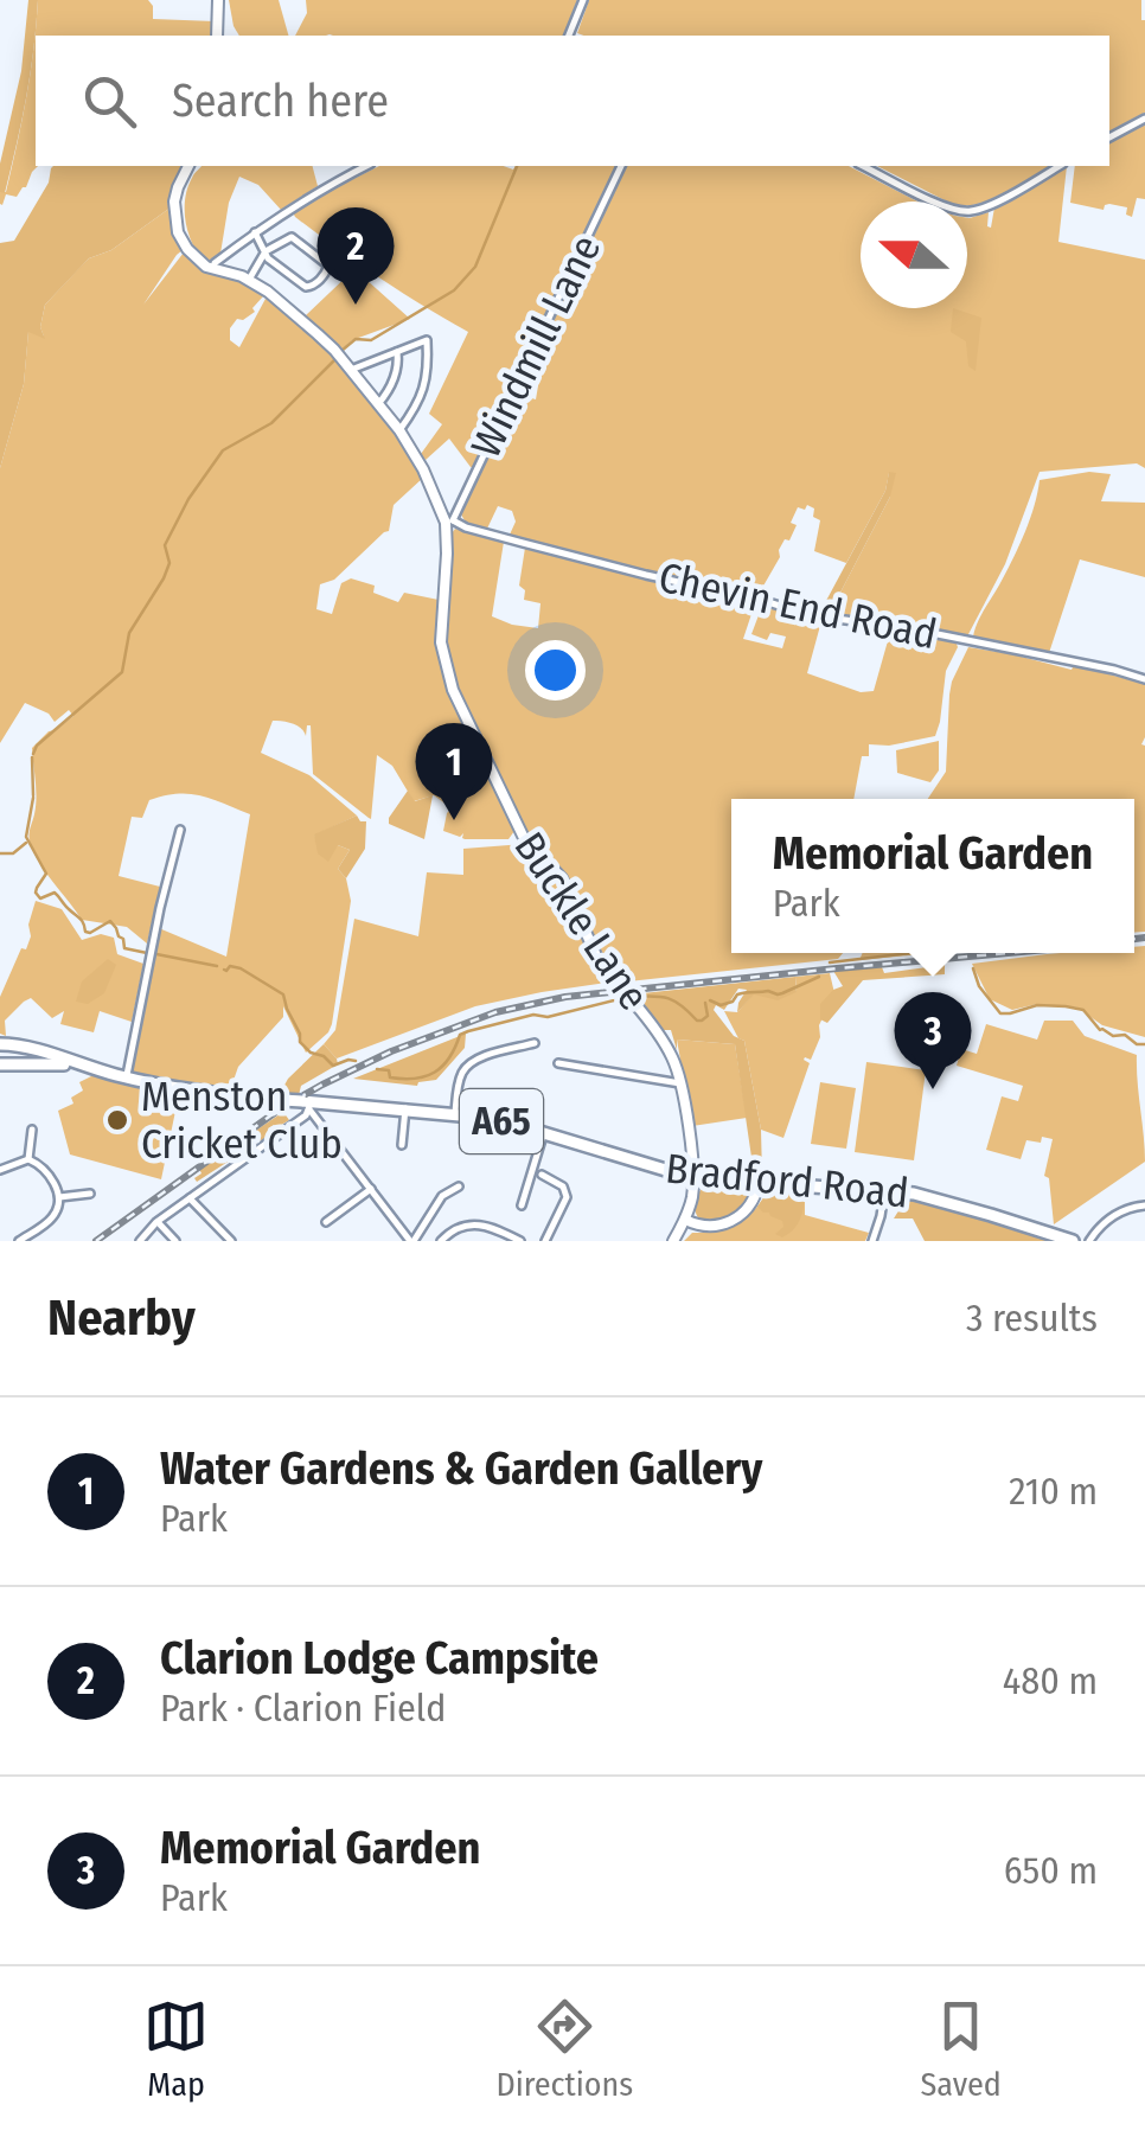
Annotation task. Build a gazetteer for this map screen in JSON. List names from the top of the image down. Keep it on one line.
{"streets":{"main road":["A65","Bradford Road"],"street":["Windmill Lane","Chevin End Road","Buckle Lane"]},"crossings":[["Windmill Lane","Chevin End Road"],["Windmill Lane","Buckle Lane"],["Chevin End Road","Buckle Lane"],["Buckle Lane","Bradford Road"],["A65","Bradford Road"]],"places":["Menston Cricket Club"],"north":"left","page":{"search":"Search here","pins":["2","1","3"],"popup":["Memorial Garden","Park"],"heading":["Nearby","3 results"],"list":[{"mark":"1","name":"Water Gardens & Garden Gallery","note":"Park","value":"210 m"},{"mark":"2","name":"Clarion Lodge Campsite","note":"Park · Clarion Field","value":"480 m"},{"mark":"3","name":"Memorial Garden","note":"Park","value":"650 m"}],"nav":["Map","Directions","Saved"]}}
